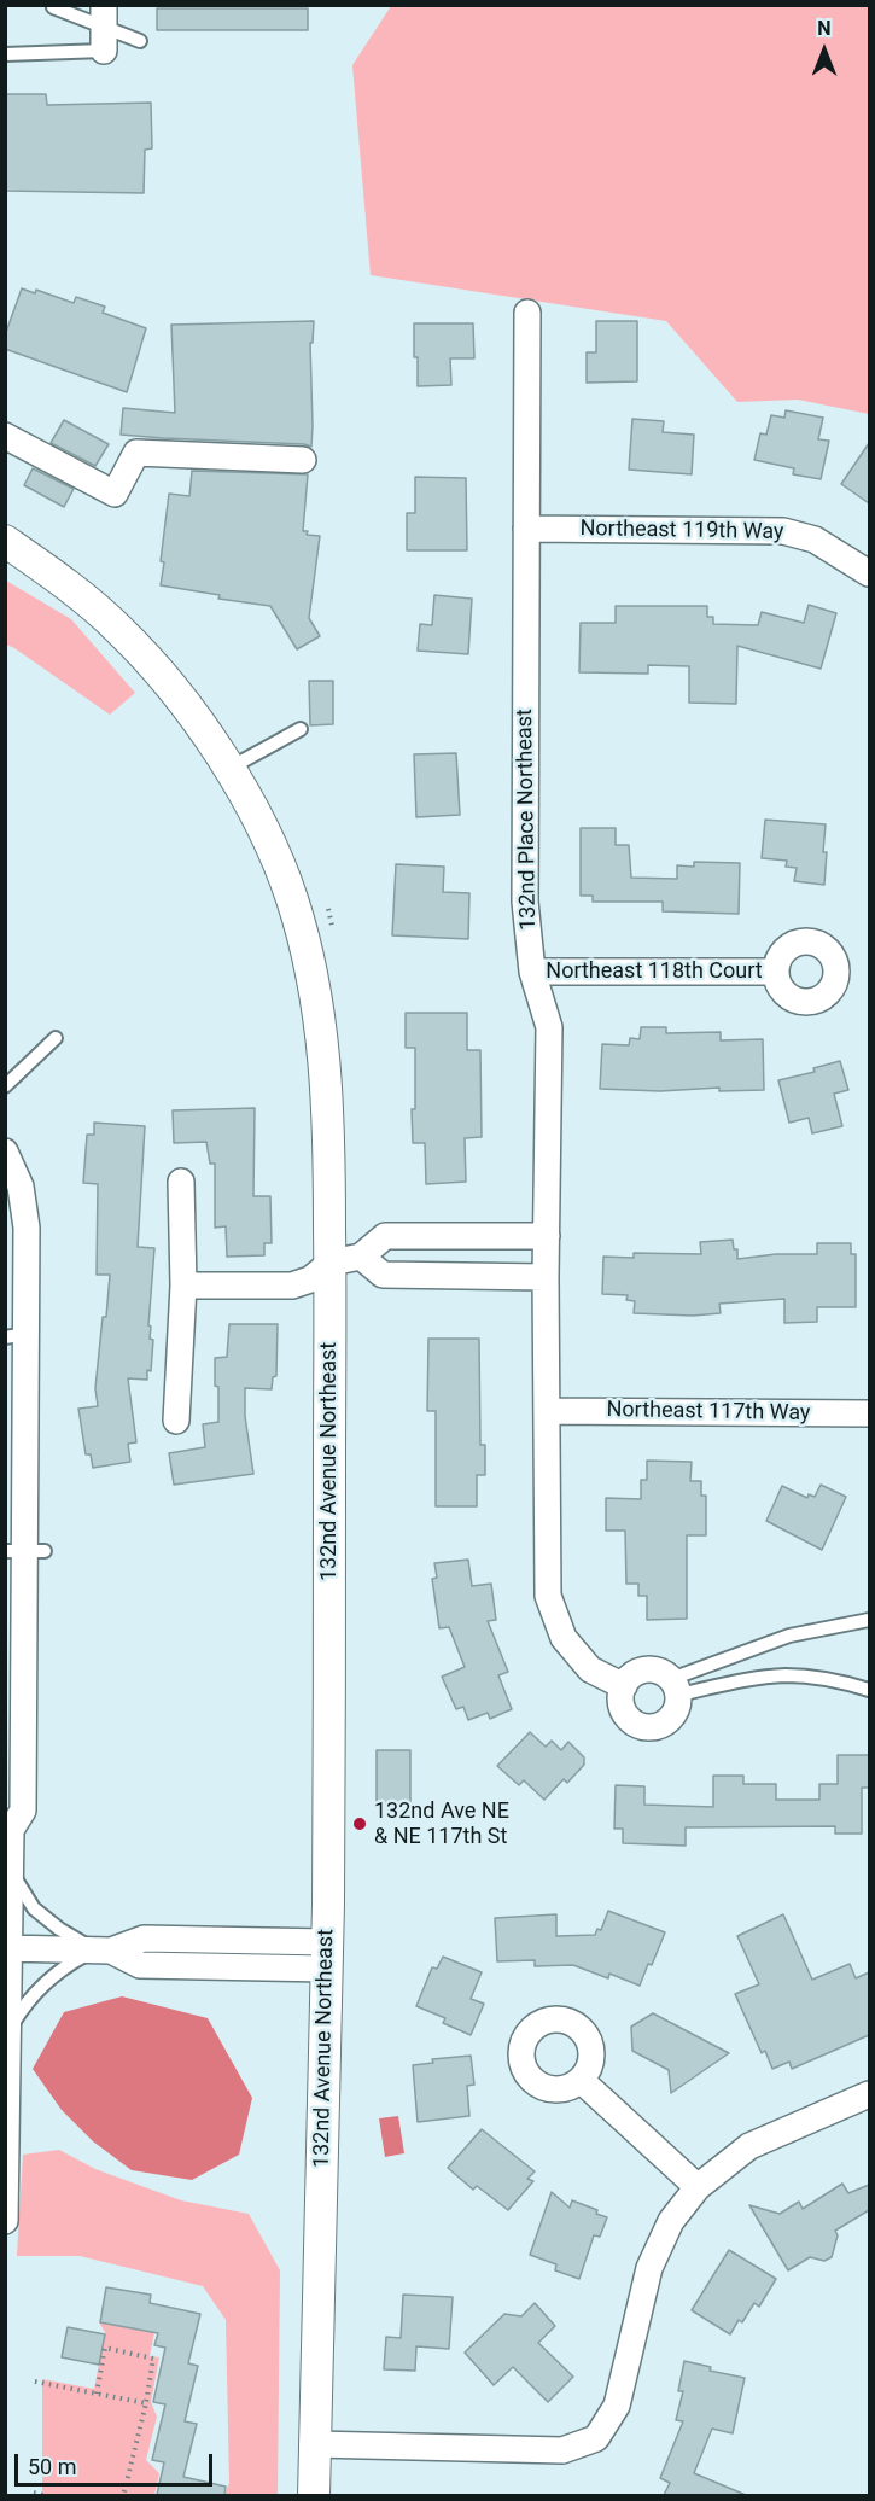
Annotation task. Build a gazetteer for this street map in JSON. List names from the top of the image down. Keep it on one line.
{"streets":{"street":["Northeast 119th Way","132nd Place Northeast","Northeast 118th Court","Northeast 117th Way","132nd Avenue Northeast"]},"crossings":[["Northeast 119th Way","132nd Place Northeast"],["132nd Place Northeast","Northeast 118th Court"],["132nd Place Northeast","Northeast 117th Way"]],"places":["132nd Ave NE & NE 117th St"],"scale_bar":"50 m","north":"top"}
